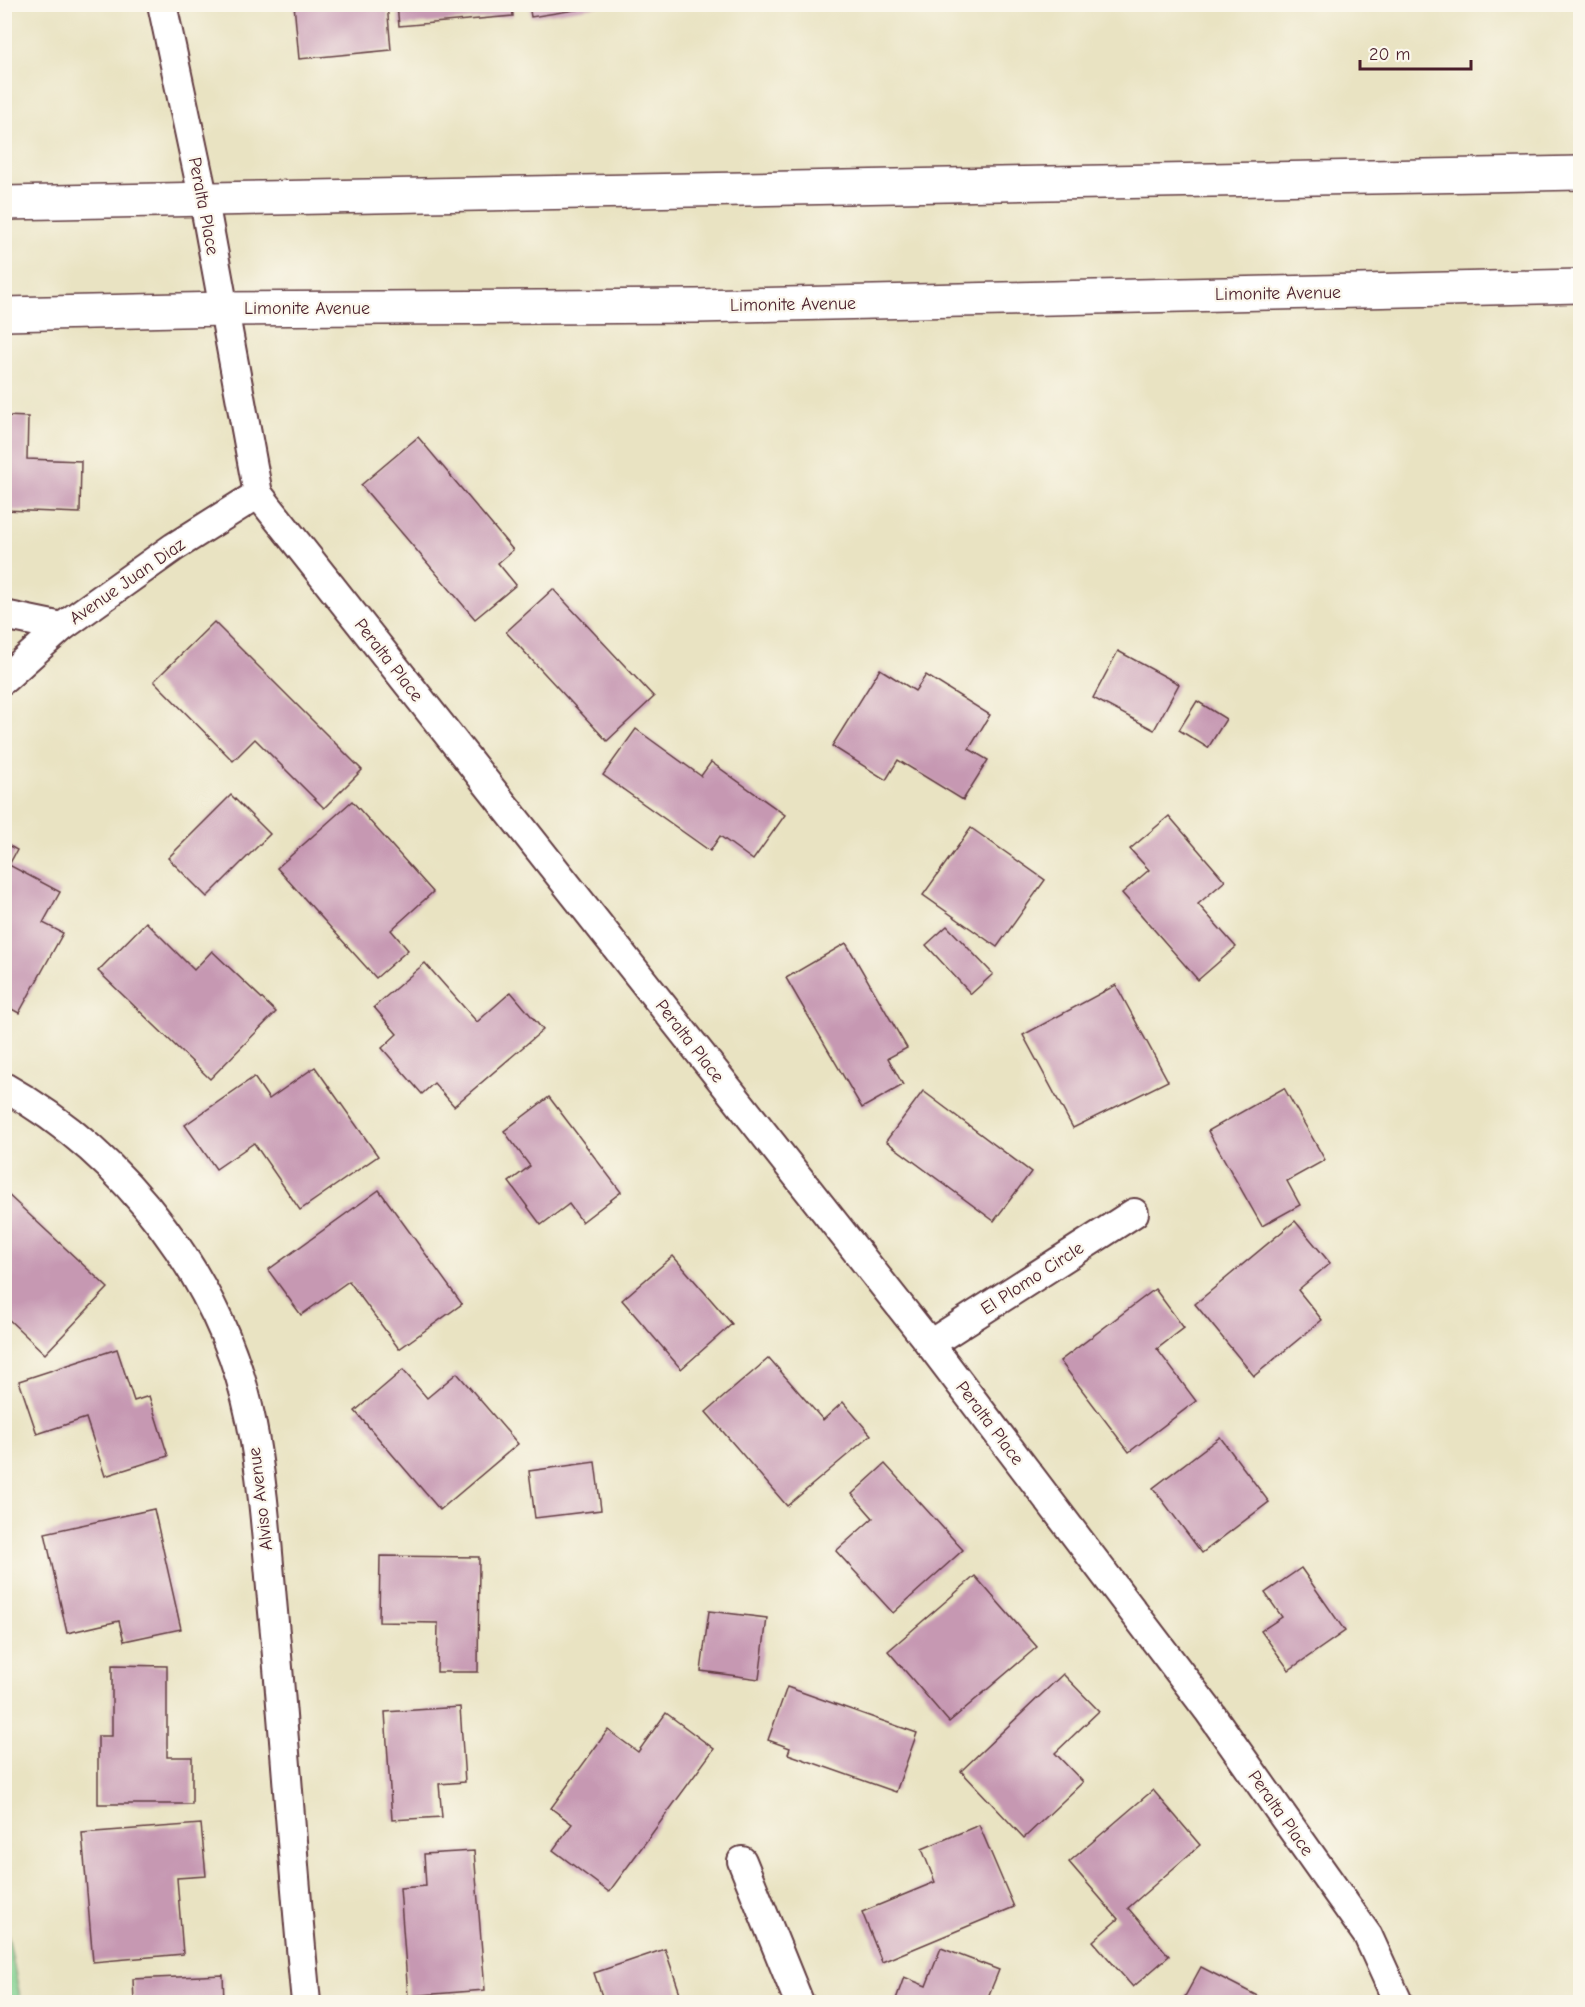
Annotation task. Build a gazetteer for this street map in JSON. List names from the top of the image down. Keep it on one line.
{"streets":{"main road":["Limonite Avenue"],"street":["Peralta Place","Avenue Juan Diaz","El Plomo Circle","Alviso Avenue"]},"crossings":[["Peralta Place","Limonite Avenue"],["Peralta Place","Avenue Juan Diaz"],["Peralta Place","El Plomo Circle"]],"scale_bar":"20 m"}
